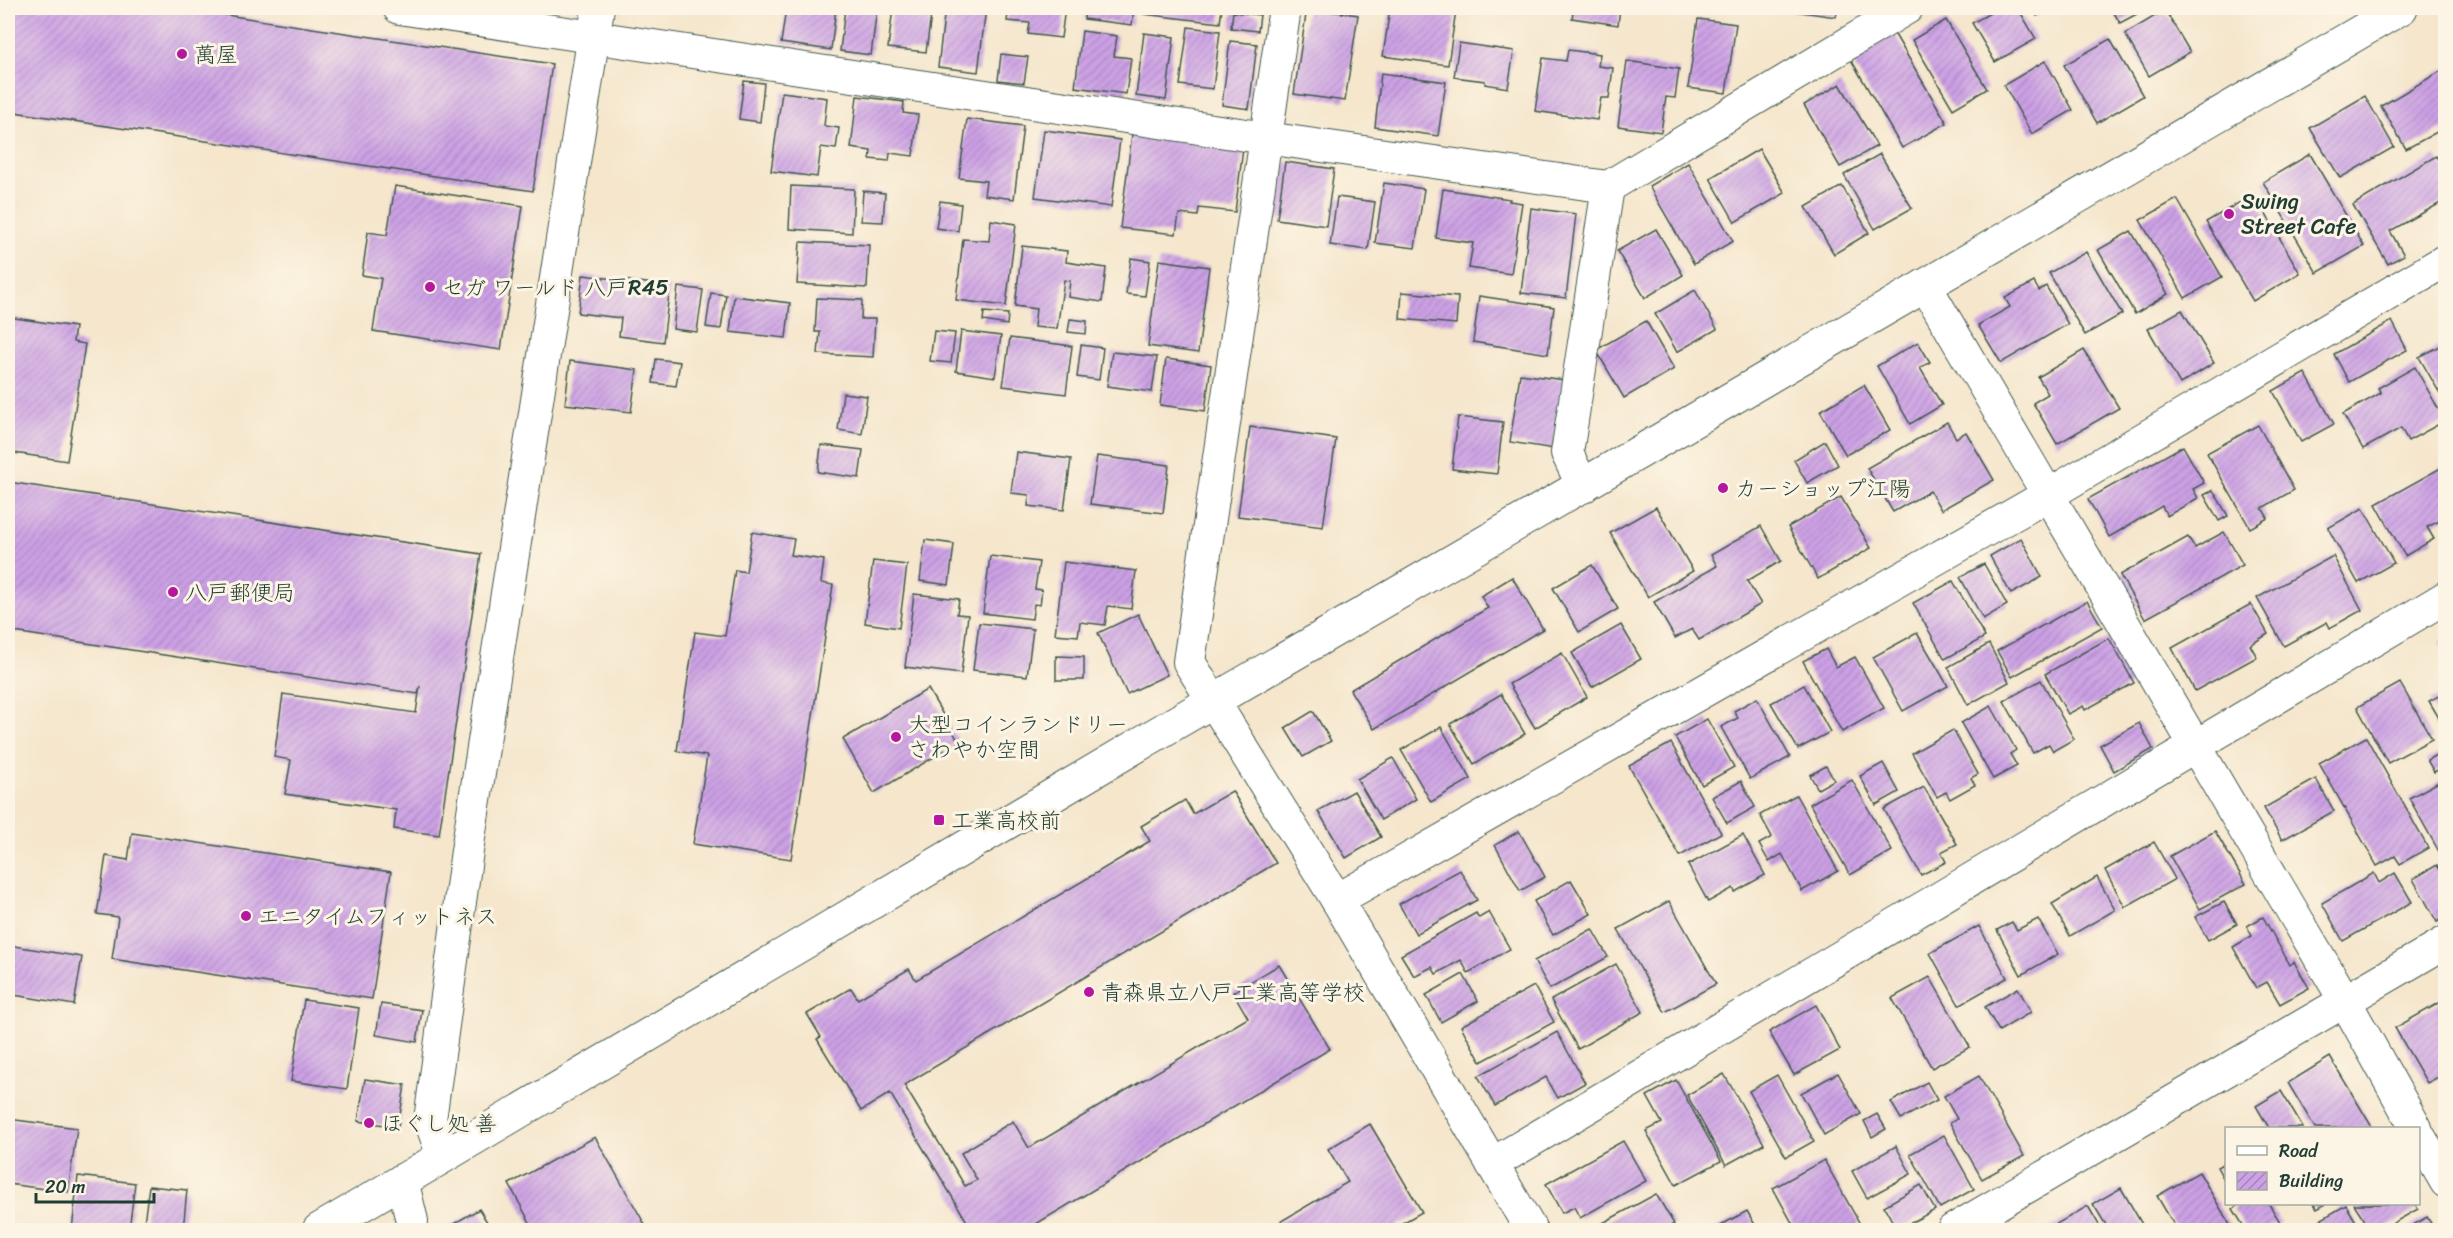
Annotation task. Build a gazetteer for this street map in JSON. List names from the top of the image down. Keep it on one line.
{"places":{"other":["萬屋","Swing Street Cafe","セガ ワールド 八戸R45","カーショップ江陽","八戸郵便局","大型コインランドリー さわやか空間","エニタイムフィットネス","青森県立八戸工業高等学校","ほぐし処 善"],"transit":["工業高校前"]},"legend":["Road","Building"],"scale_bar":"20 m"}
